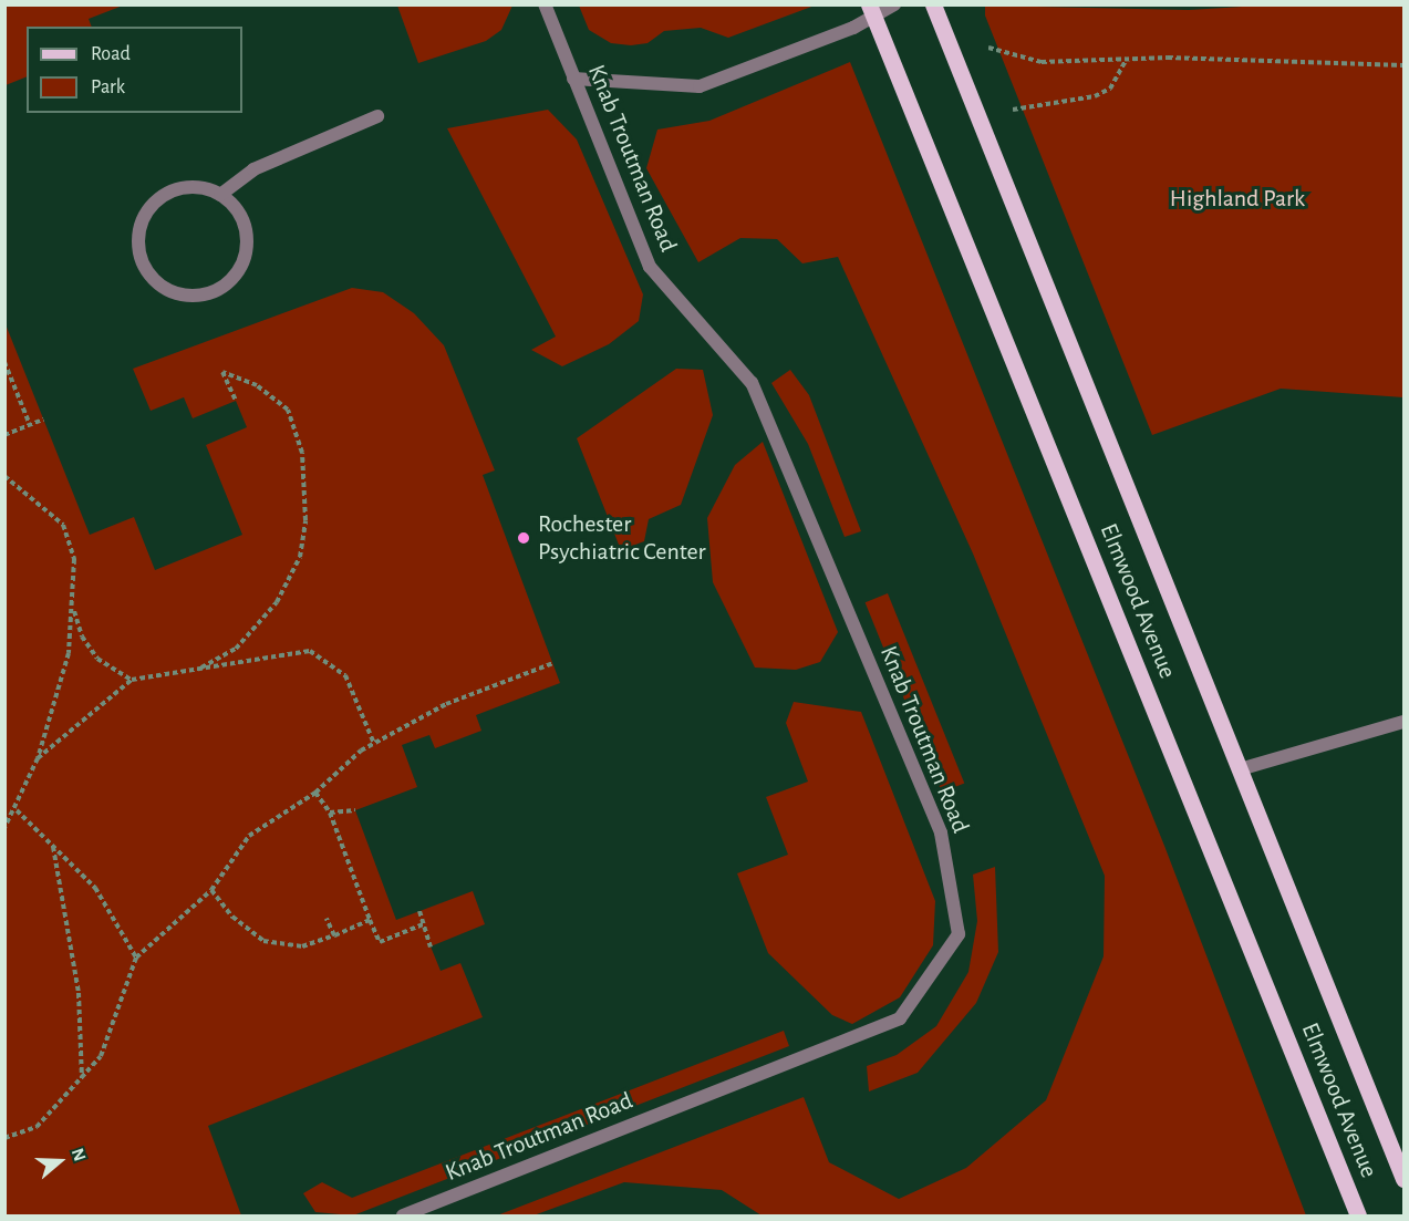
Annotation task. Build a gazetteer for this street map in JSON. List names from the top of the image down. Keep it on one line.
{"streets":{"main road":["Elmwood Avenue"],"street":["Knab Troutman Road"]},"parks":["Highland Park"],"places":["Rochester Psychiatric Center"],"legend":["Road","Park"],"north":"right"}
